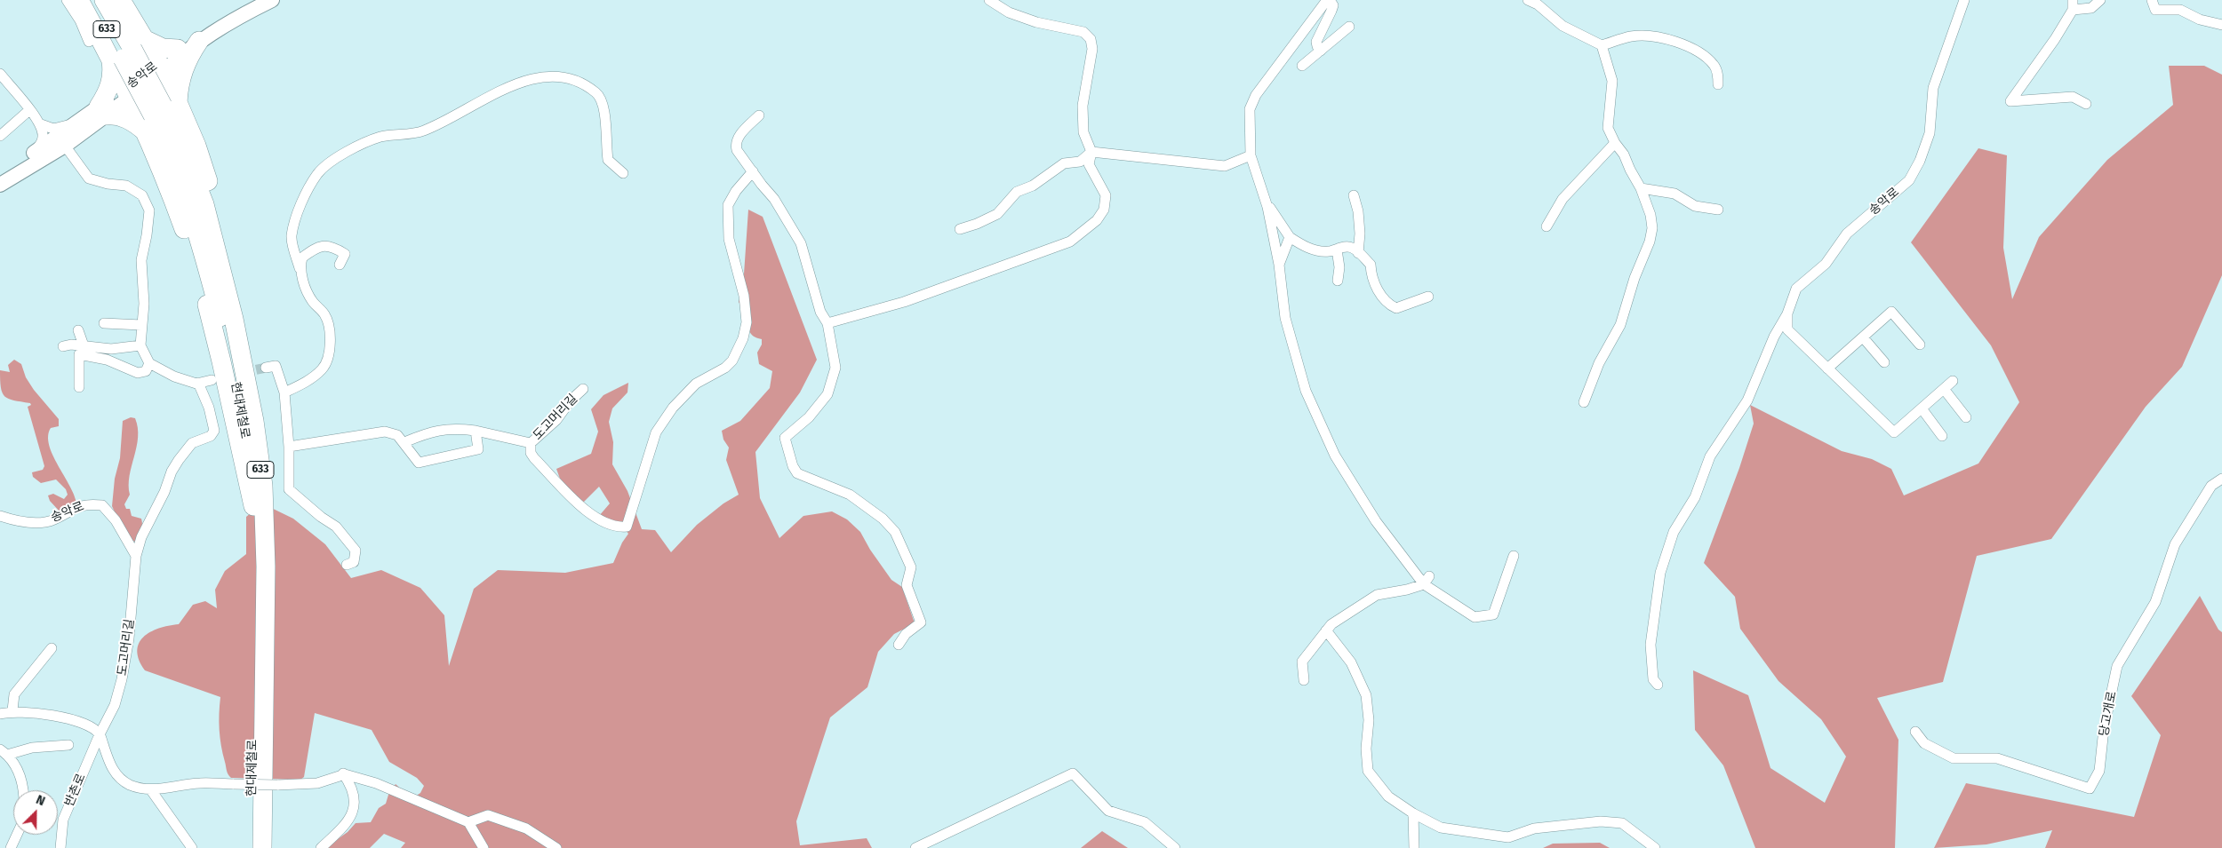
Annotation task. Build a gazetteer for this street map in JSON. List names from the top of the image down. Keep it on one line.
{"streets":{"highway":["633","현대제철로"],"main road":["송악로"],"street":["도고머리길","당고개로","반촌로"]},"crossings":[["송악로","도고머리길"],["도고머리길","반촌로"]],"north":"top right"}
